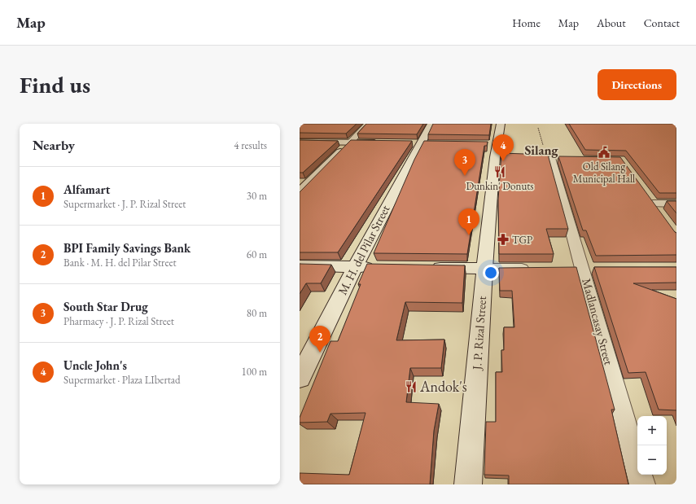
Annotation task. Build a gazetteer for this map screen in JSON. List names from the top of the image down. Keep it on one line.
{"streets":{"main road":["M. H. del Pilar Street","J. P. Rizal Street"],"street":["Madlancasay Street"]},"districts":["Silang"],"places":{"public building":["Old Silang Municipal Hall"],"restaurant":["Dunkin' Donuts","Andok's"],"pharmacy":["TGP"]},"page":{"header":"Map","nav":["Home","Map","About","Contact"],"buttons":"Directions","title":"Find us","heading":["Nearby","4 results"],"pins":["4","3","1","2"],"list":[{"mark":"1","name":"Alfamart","note":"Supermarket · J. P. Rizal Street","value":"30 m"},{"mark":"2","name":"BPI Family Savings Bank","note":"Bank · M. H. del Pilar Street","value":"60 m"},{"mark":"3","name":"South Star Drug","note":"Pharmacy · J. P. Rizal Street","value":"80 m"},{"mark":"4","name":"Uncle John's","note":"Supermarket · Plaza LIbertad","value":"100 m"}],"map_buttons":["+","−"]}}
